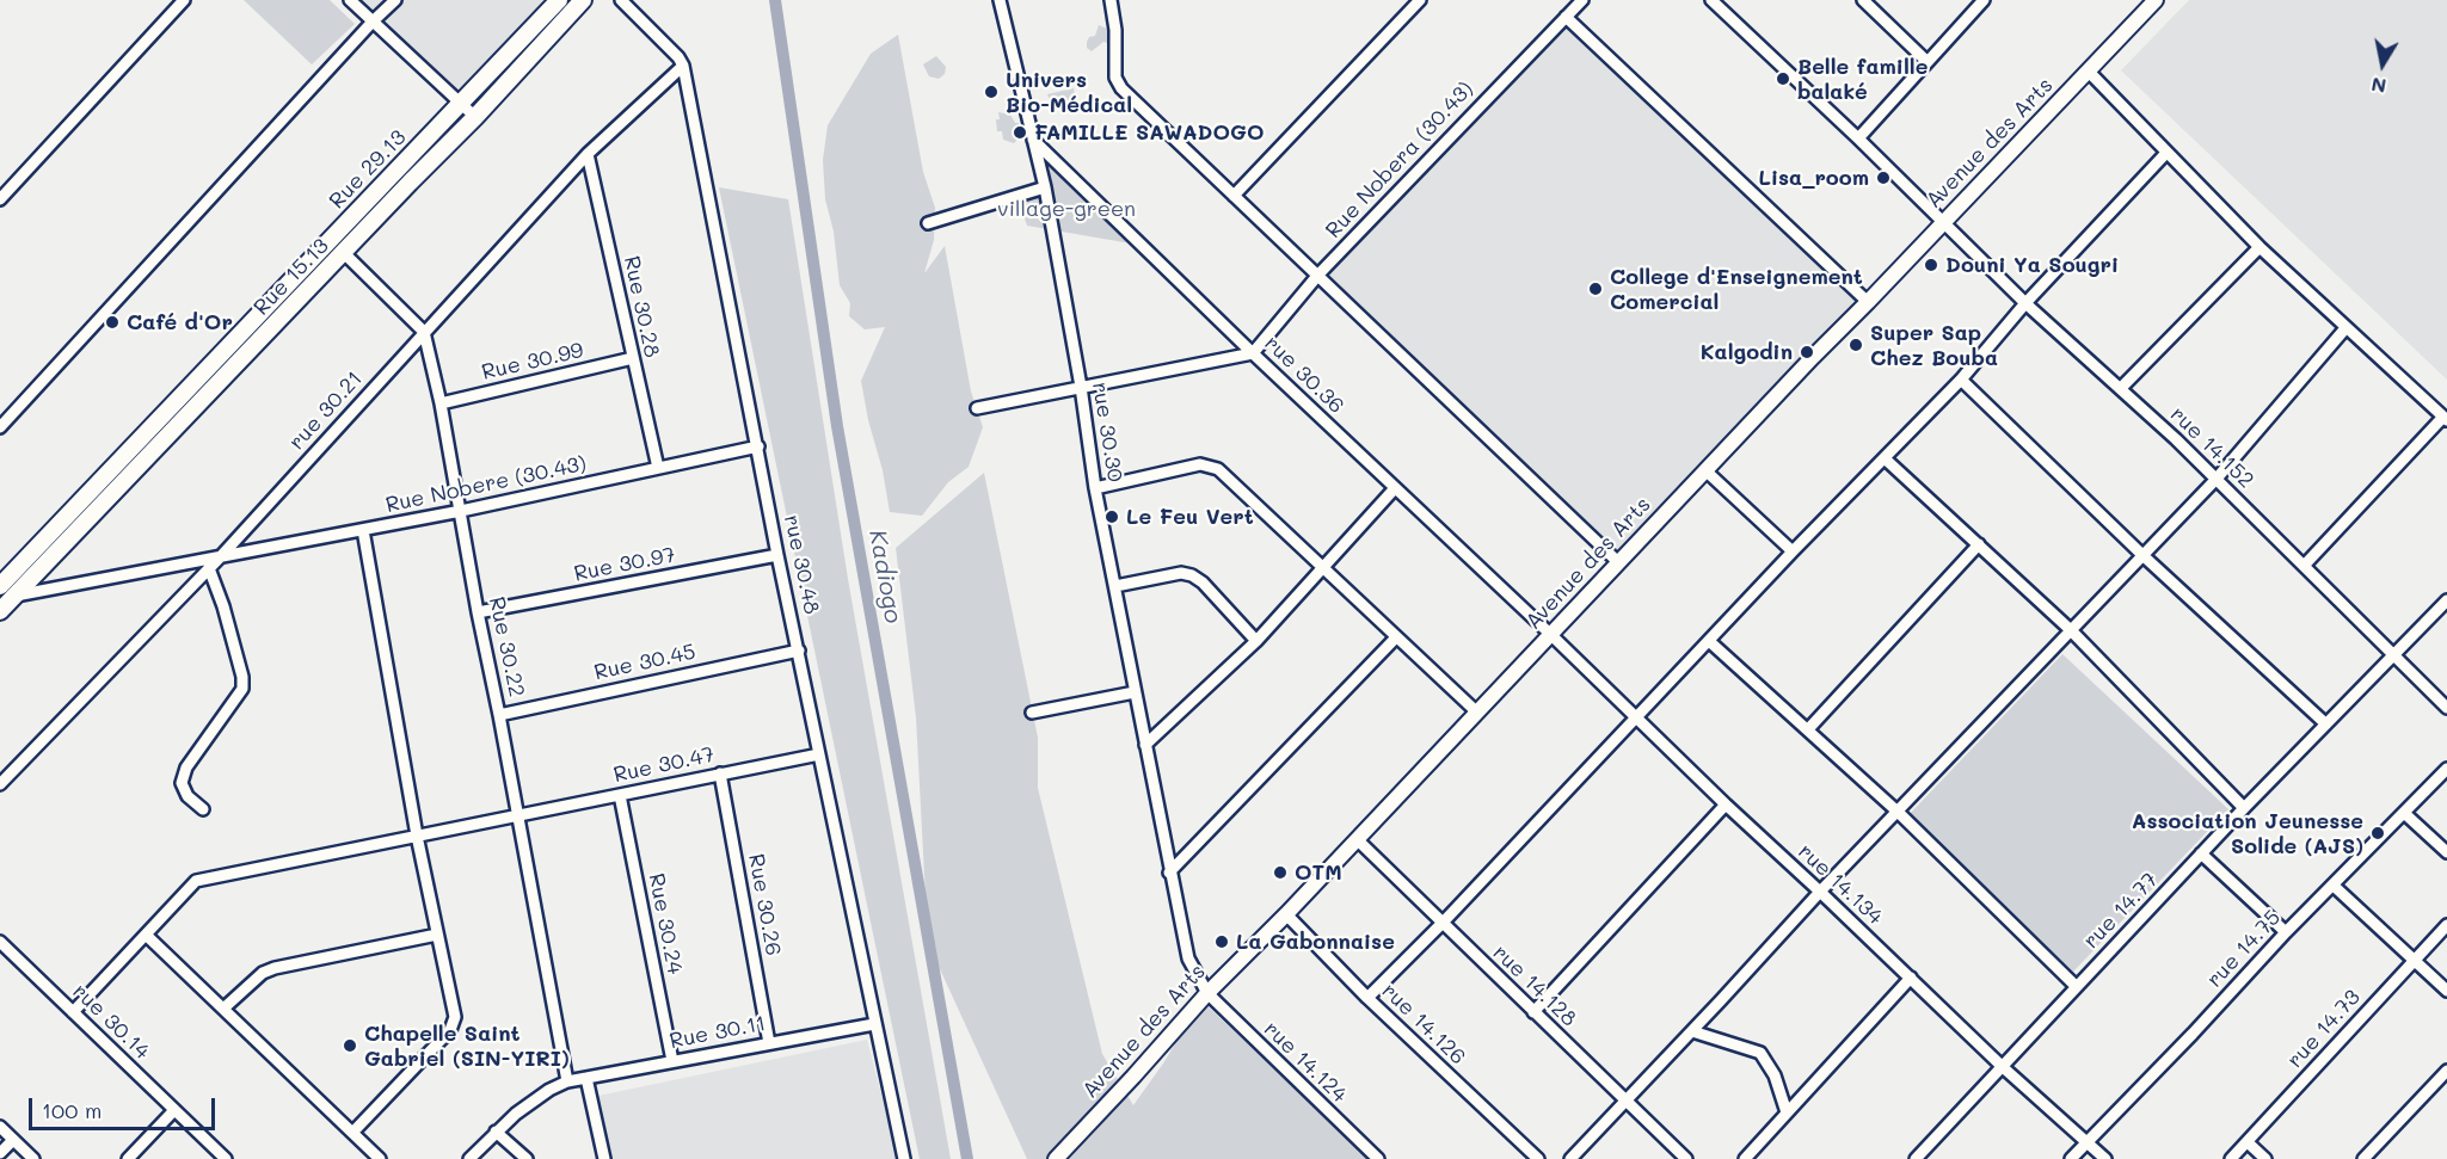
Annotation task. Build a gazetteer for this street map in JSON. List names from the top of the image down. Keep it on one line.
{"streets":{"main road":["Rue 29.13","Rue 15.13"],"street":["Avenue des Arts","Rue Nobera (30.43)","Rue 30.28","Rue 30.99","rue 30.36","rue 30.21","rue 30.30","rue 14.152","Rue Nobere (30.43)","Rue 30.97","rue 30.48","Rue 30.22","Rue 30.45","Rue 30.47","rue 14.134","Rue 30.26","rue 14.77","Rue 30.24","rue 14.75","rue 14.128","rue 30.14","rue 14.126","rue 14.73","Rue 30.11","rue 14.124"]},"crossings":[["Avenue des Arts","rue 30.36"],["Avenue des Arts","rue 30.30"],["Avenue des Arts","rue 14.152"],["Avenue des Arts","rue 14.134"],["Avenue des Arts","rue 14.128"],["Avenue des Arts","rue 14.126"],["Avenue des Arts","rue 14.124"],["Rue Nobera (30.43)","rue 30.36"],["Rue 29.13","Rue 15.13"],["Rue 29.13","Rue Nobere (30.43)"],["Rue 15.13","Rue Nobere (30.43)"],["Rue 30.28","Rue 30.99"],["Rue 30.28","rue 30.21"],["Rue 30.28","Rue Nobere (30.43)"],["Rue 30.99","Rue 30.22"],["rue 30.36","rue 30.30"],["rue 30.36","rue 14.134"],["rue 30.21","Rue Nobere (30.43)"],["rue 30.21","rue 30.48"],["rue 30.21","Rue 30.22"],["rue 30.30","rue 14.124"],["rue 14.152","rue 14.77"],["Rue Nobere (30.43)","rue 30.48"],["Rue Nobere (30.43)","Rue 30.22"],["Rue 30.97","rue 30.48"],["Rue 30.97","Rue 30.22"],["rue 30.48","Rue 30.45"],["rue 30.48","Rue 30.47"],["rue 30.48","Rue 30.11"],["Rue 30.22","Rue 30.45"],["Rue 30.22","Rue 30.47"],["Rue 30.22","Rue 30.11"],["Rue 30.47","Rue 30.26"],["Rue 30.47","Rue 30.24"],["Rue 30.47","rue 30.14"],["rue 14.134","rue 14.77"],["rue 14.134","rue 14.75"],["Rue 30.26","Rue 30.11"],["Rue 30.24","Rue 30.11"]],"water":["Kadiogo"],"parks":["village-green"],"places":["Belle famille balaké","Univers Bio-Médical","FAMILLE SAWADOGO","Lisa_room","Douni Ya Sougri","College d'Enseignement Comercial","Café d'Or","Super Sap Chez Bouba","Kalgodin","Le Feu Vert","Association Jeunesse Solide (AJS)","OTM","La Gabonnaise","Chapelle Saint Gabriel (SIN-YIRI)"],"scale_bar":"100 m","north":"bottom"}
